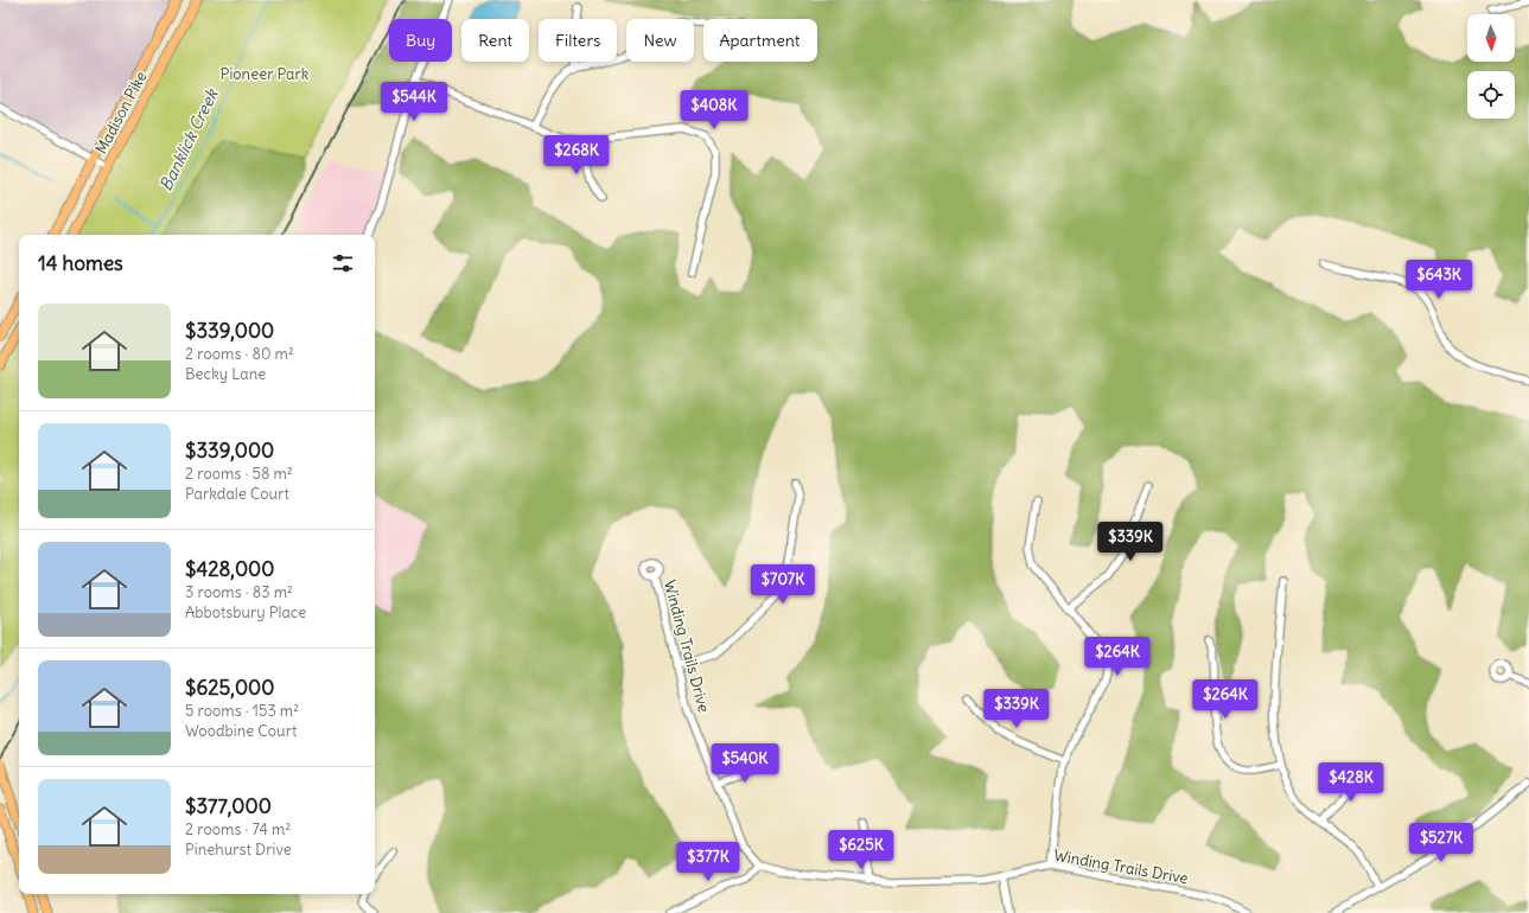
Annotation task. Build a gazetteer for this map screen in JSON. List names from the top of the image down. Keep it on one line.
{"streets":{"main road":["Madison Pike"],"street":["Winding Trails Drive"]},"water":["Banklick Creek"],"parks":["Pioneer Park"],"north":"bottom","page":{"chip":["Buy","Rent","Filters","New","Apartment"],"price":["$544K","$408K","$268K","$643K","$339K","$707K","$264K","$264K","$339K","$540K","$428K","$527K","$625K","$377K"],"heading":"14 homes","list":[{"name":"$339,000","note":"2 rooms · 80 m² · Becky Lane"},{"name":"$339,000","note":"2 rooms · 58 m² · Parkdale Court"},{"name":"$428,000","note":"3 rooms · 83 m² · Abbotsbury Place"},{"name":"$625,000","note":"5 rooms · 153 m² · Woodbine Court"},{"name":"$377,000","note":"2 rooms · 74 m² · Pinehurst Drive"}]}}
